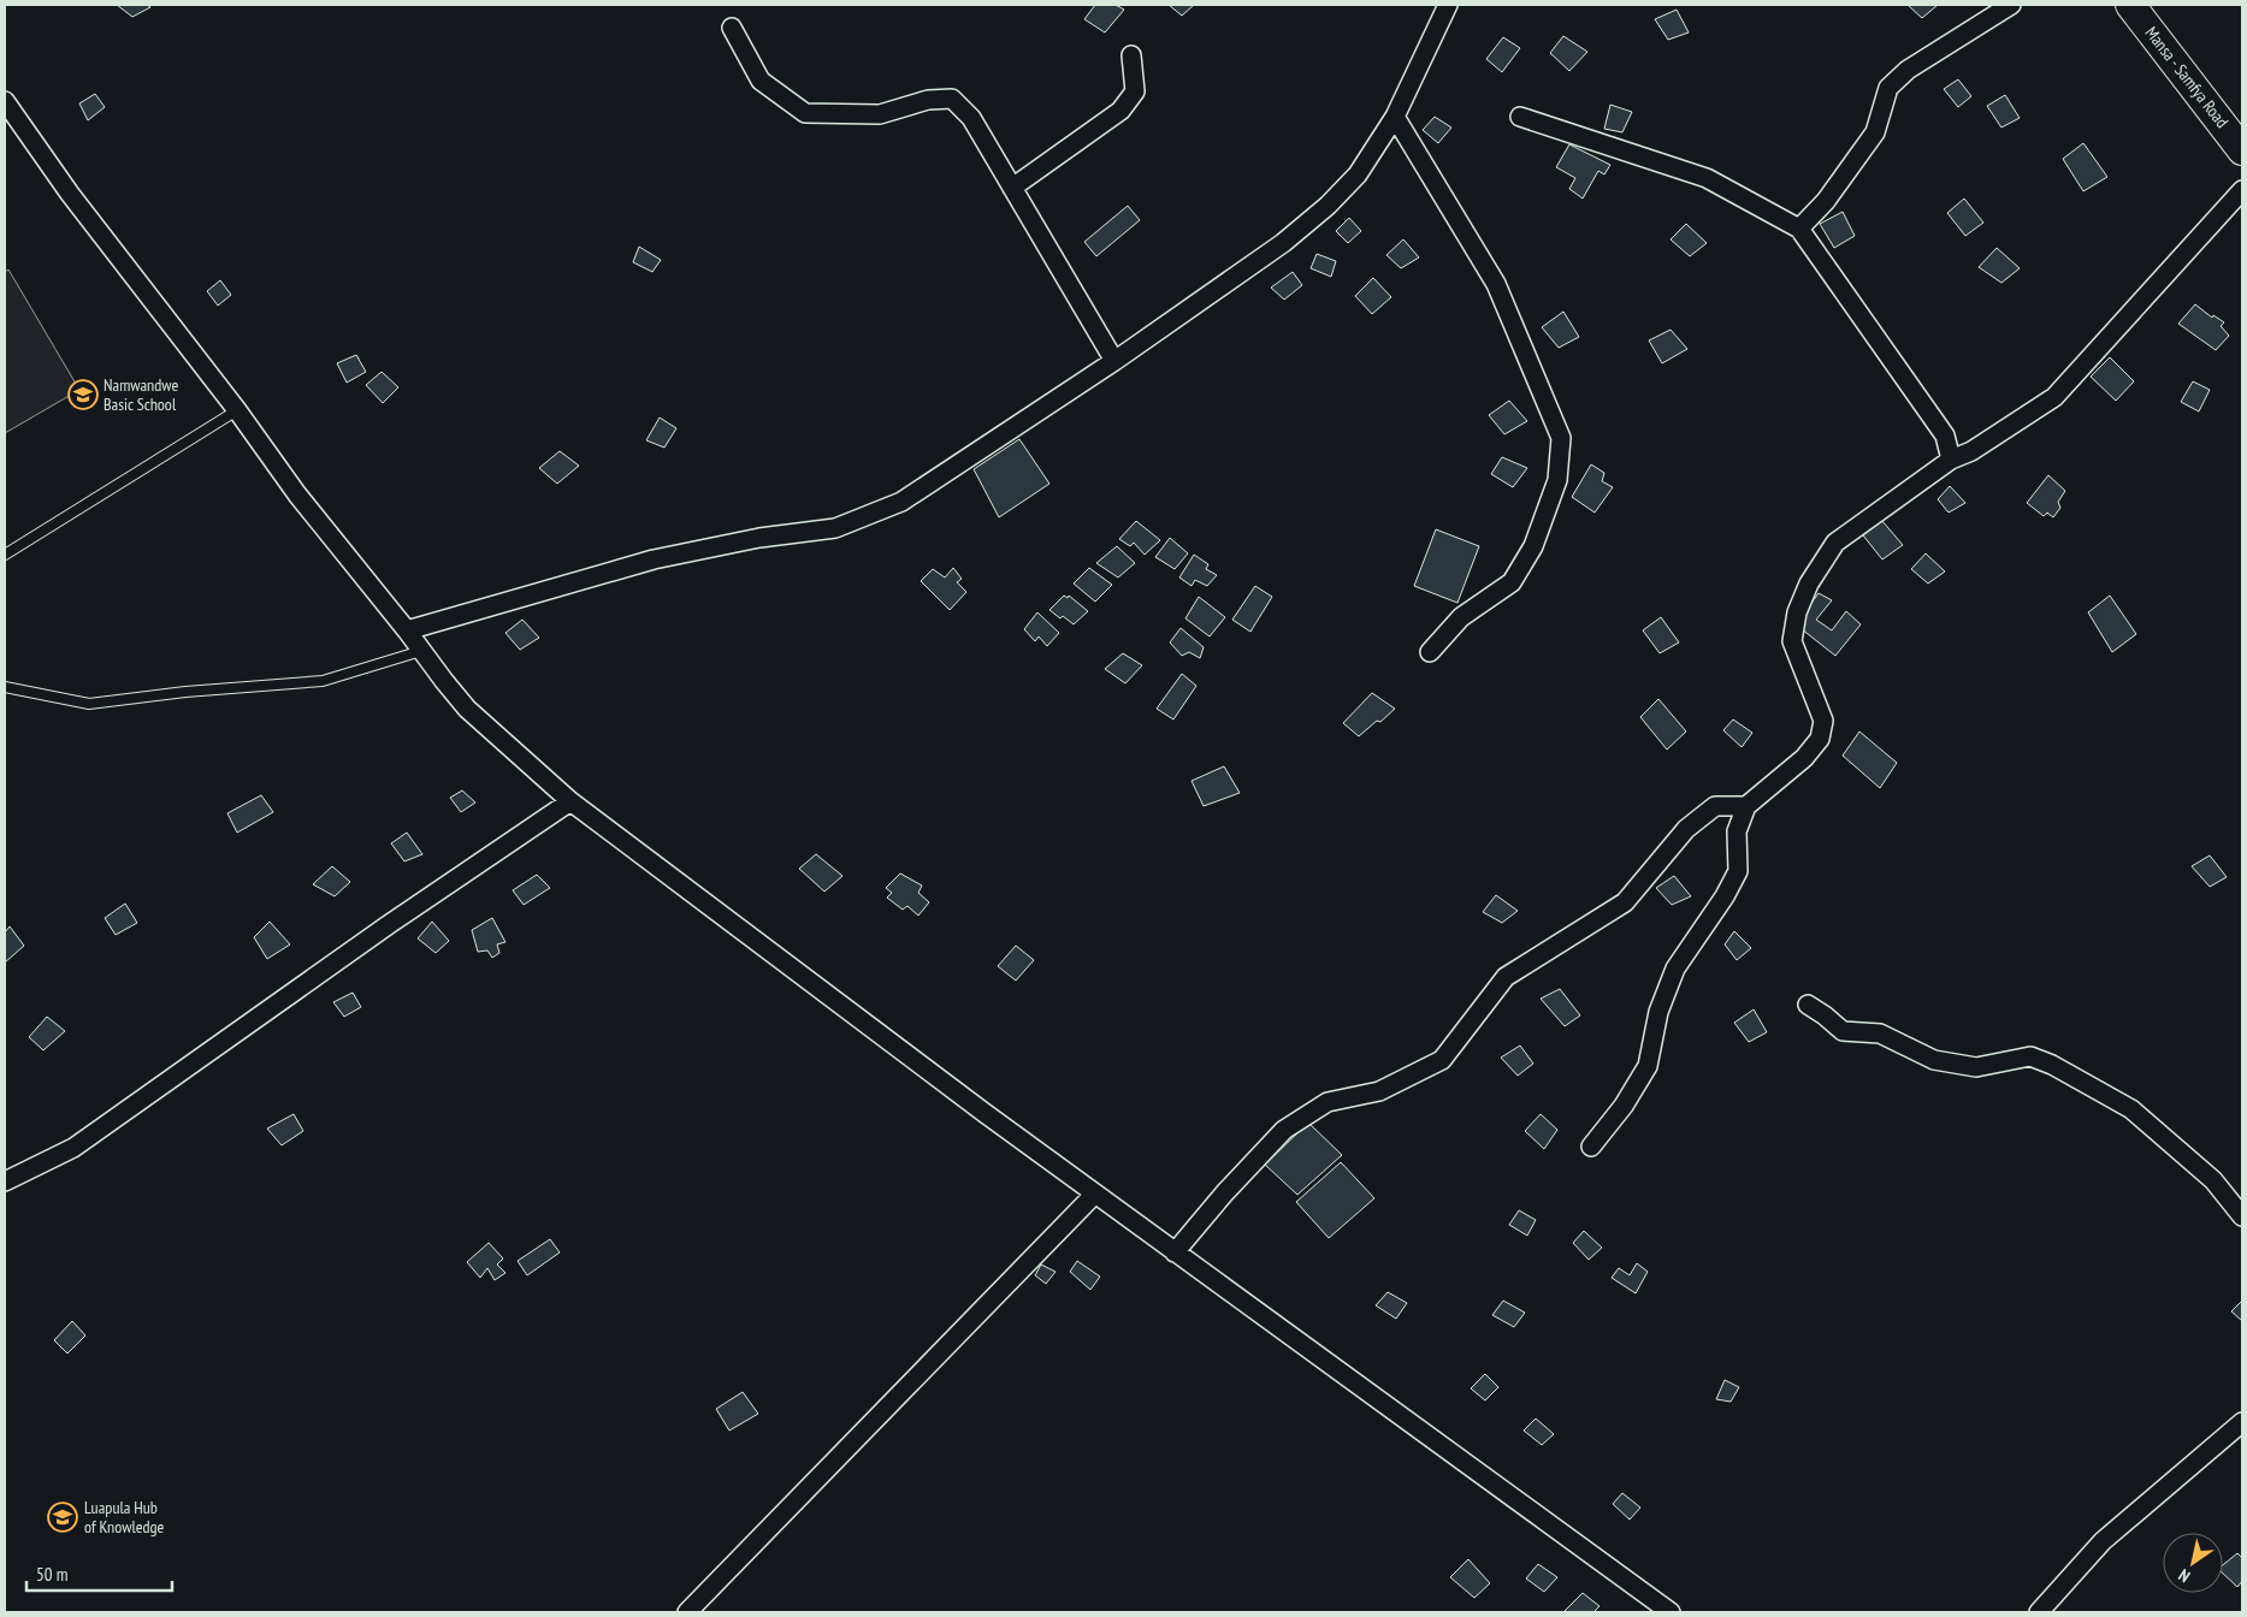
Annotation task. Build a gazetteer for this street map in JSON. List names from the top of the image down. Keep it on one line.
{"streets":{"main road":["Mansa - Samfya Road"]},"places":{"school or university":["Namwandwe Basic School","Luapula Hub of Knowledge"]},"scale_bar":"50 m","north":"bottom left"}
